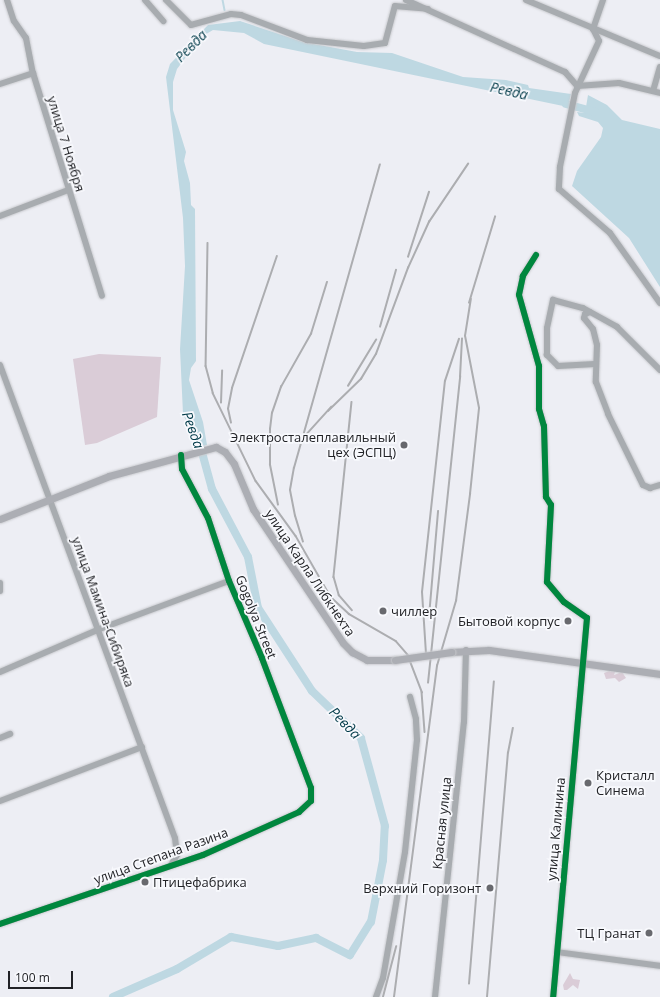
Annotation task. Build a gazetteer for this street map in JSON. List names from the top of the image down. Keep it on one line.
{"streets":{"main road":["улица Карла Либкнехта"],"street":["улица 7 Ноября","улица Мамина-Сибиряка","Gogolya Street","Красная улица","улица Калинина","улица Степана Разина"]},"crossings":[["улица Карла Либкнехта","Gogolya Street"],["улица Карла Либкнехта","Красная улица"],["улица Карла Либкнехта","улица Калинина"],["улица Мамина-Сибиряка","улица Степана Разина"],["Gogolya Street","улица Степана Разина"]],"water":["Ревда"],"places":["Электросталеплавильный цех (ЭСПЦ)","чиллер","Бытовой корпус","Кристалл Синема","Птицефабрика","Верхний Горизонт","ТЦ Гранат"],"scale_bar":"100 m"}
